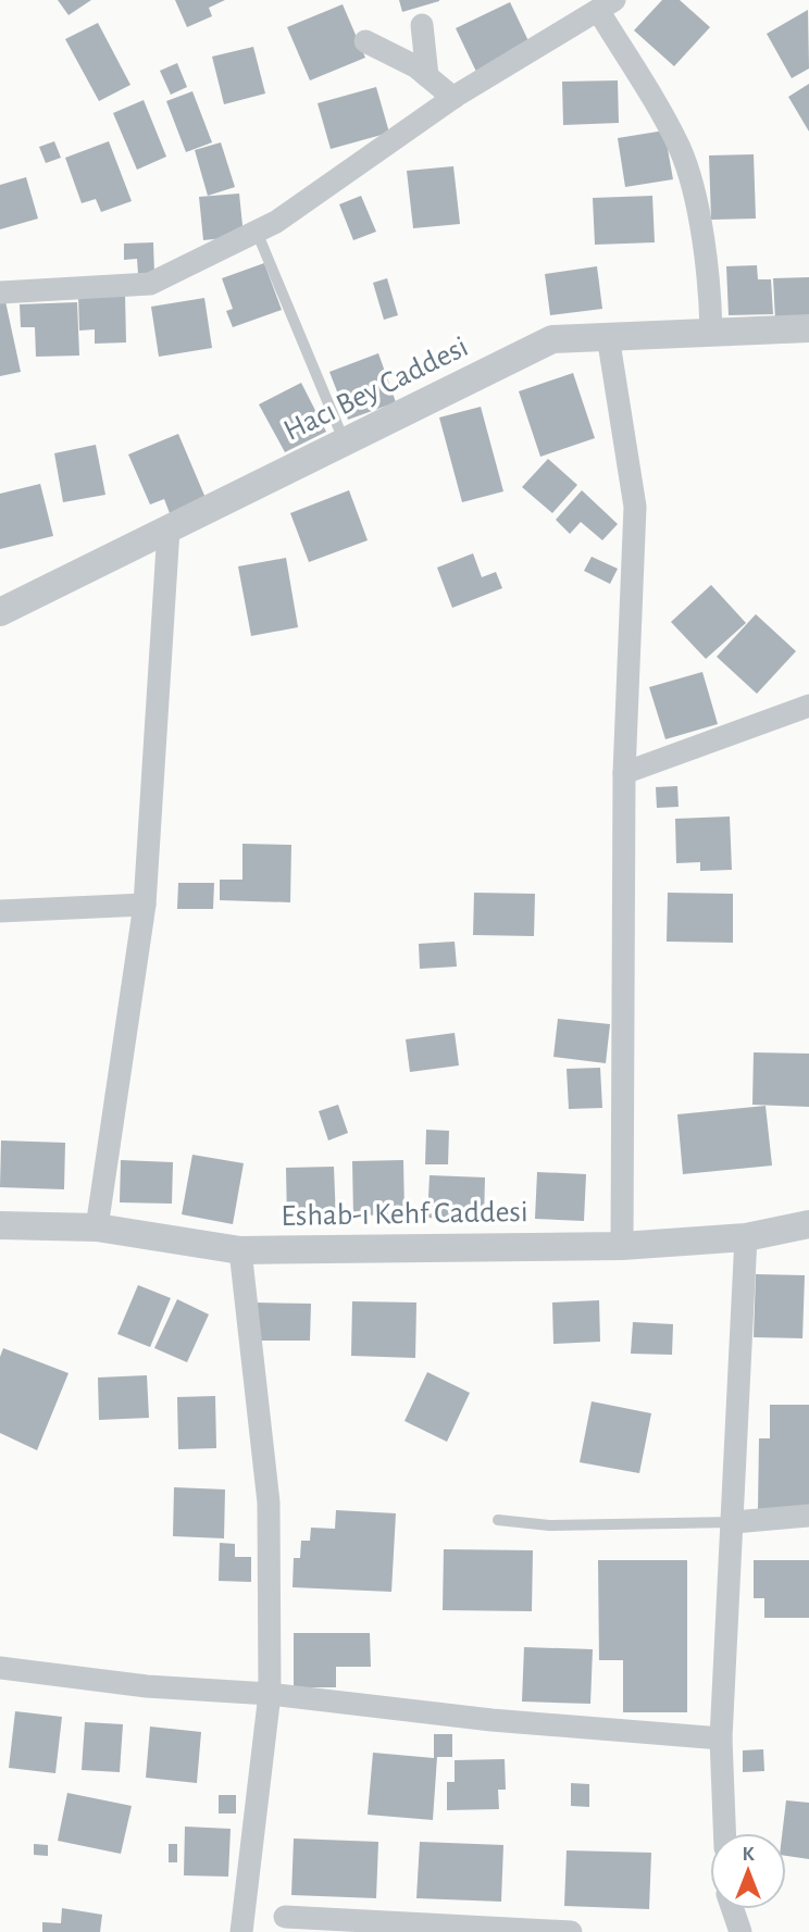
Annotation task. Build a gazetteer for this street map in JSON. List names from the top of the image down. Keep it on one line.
{"streets":{"street":["Hacı Bey Caddesi","Eshab-ı Kehf Caddesi"]},"north":"top"}
